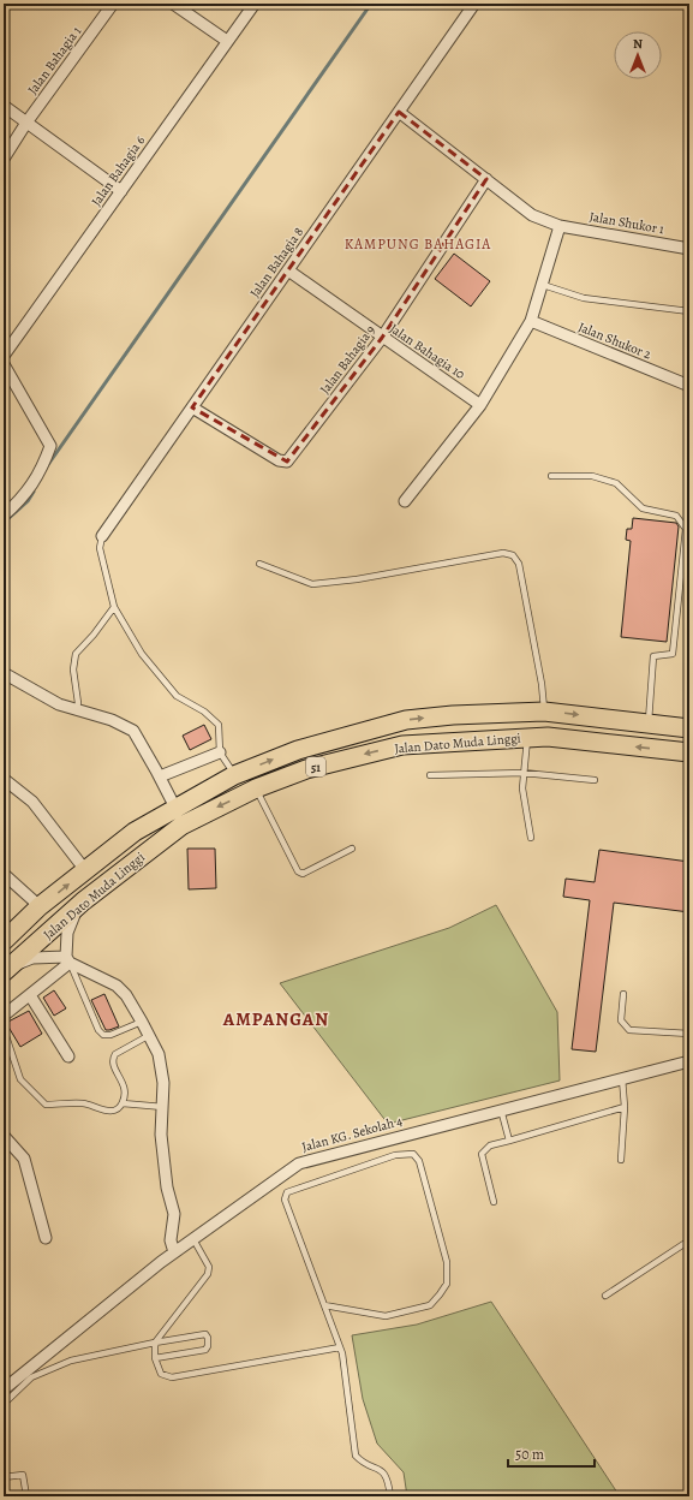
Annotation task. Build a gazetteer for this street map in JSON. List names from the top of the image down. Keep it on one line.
{"streets":{"highway":["Jalan Dato Muda Linggi","51"],"street":["Jalan Bahagia 1","Jalan Bahagia 6","Jalan Shukor 1","Jalan Bahagia 8","Jalan Shukor 2","Jalan Bahagia 10","Jalan Bahagia 9","Jalan KG. Sekolah 4"]},"crossings":[["Jalan Shukor 1","Jalan Bahagia 8"],["Jalan Shukor 1","Jalan Bahagia 9"],["Jalan Bahagia 8","Jalan Bahagia 10"],["Jalan Bahagia 8","Jalan Bahagia 9"],["Jalan Bahagia 10","Jalan Bahagia 9"]],"districts":["KAMPUNG BAHAGIA","AMPANGAN"],"scale_bar":"50 m","north":"top"}
